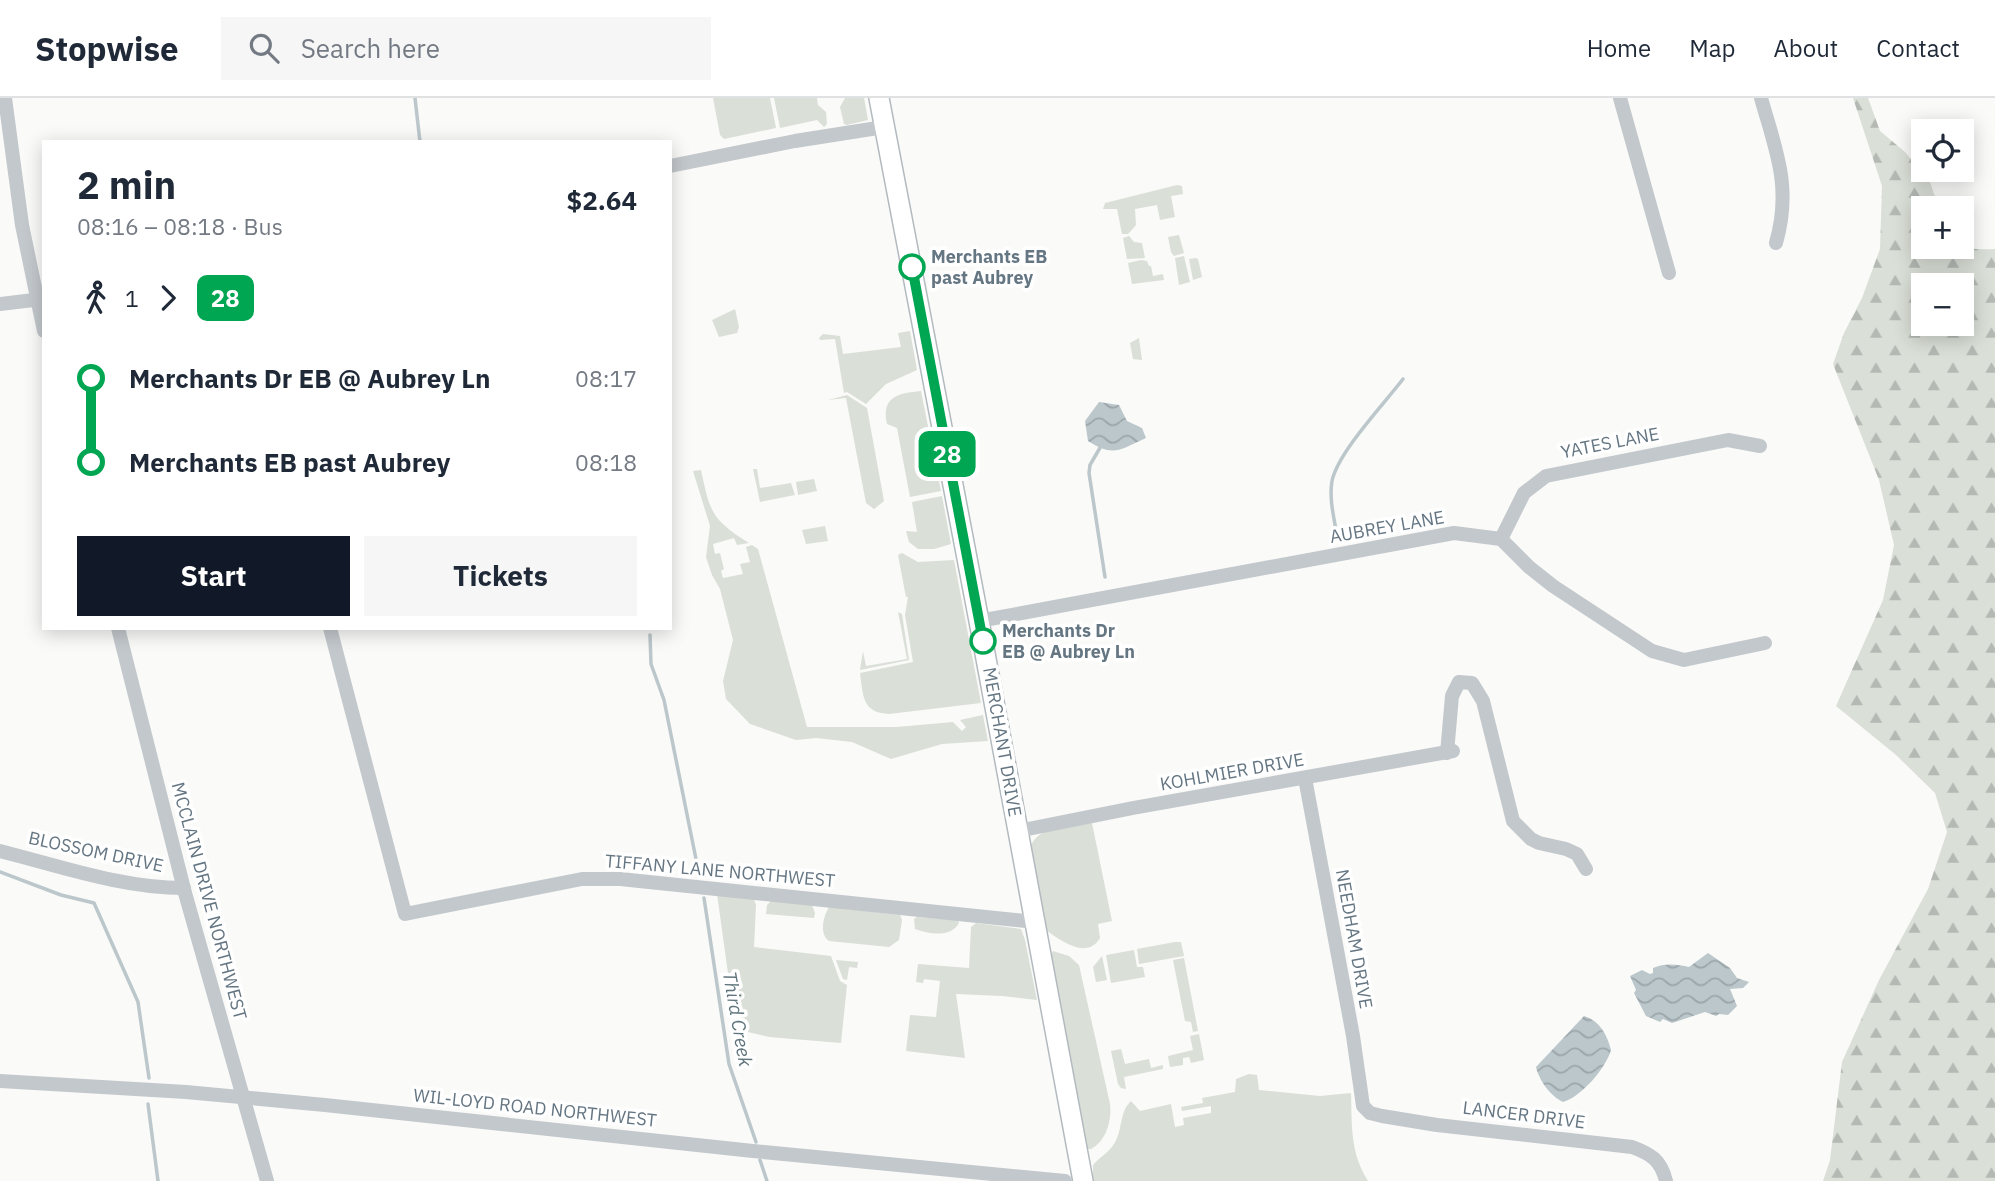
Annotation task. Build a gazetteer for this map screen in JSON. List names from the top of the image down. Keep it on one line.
{"streets":{"main road":["MERCHANT DRIVE"],"street":["YATES LANE","AUBREY LANE","KOHLMIER DRIVE","BLOSSOM DRIVE","TIFFANY LANE NORTHWEST","MCCLAIN DRIVE NORTHWEST","NEEDHAM DRIVE","WIL-LOYD ROAD NORTHWEST","LANCER DRIVE"]},"crossings":[["YATES LANE","AUBREY LANE"],["AUBREY LANE","MERCHANT DRIVE"],["MERCHANT DRIVE","KOHLMIER DRIVE"],["MERCHANT DRIVE","TIFFANY LANE NORTHWEST"],["KOHLMIER DRIVE","NEEDHAM DRIVE"],["BLOSSOM DRIVE","MCCLAIN DRIVE NORTHWEST"],["MCCLAIN DRIVE NORTHWEST","WIL-LOYD ROAD NORTHWEST"],["NEEDHAM DRIVE","LANCER DRIVE"]],"water":["Third Creek"],"places":["Merchants EB past Aubrey","Merchants Dr EB @ Aubrey Ln"],"lines":["bus line 28"],"page":{"header":"Stopwise","search":"Search here","nav":["Home","Map","About","Contact"],"on_map":"28","map_buttons":["+","−"],"heading":["2 min","08:16 – 08:18 · Bus","$2.64"],"legs":["1","28"],"list":[{"name":"Merchants Dr EB @ Aubrey Ln","value":"08:17"},{"name":"Merchants EB past Aubrey","value":"08:18"}],"buttons":["Start","Tickets"]}}
